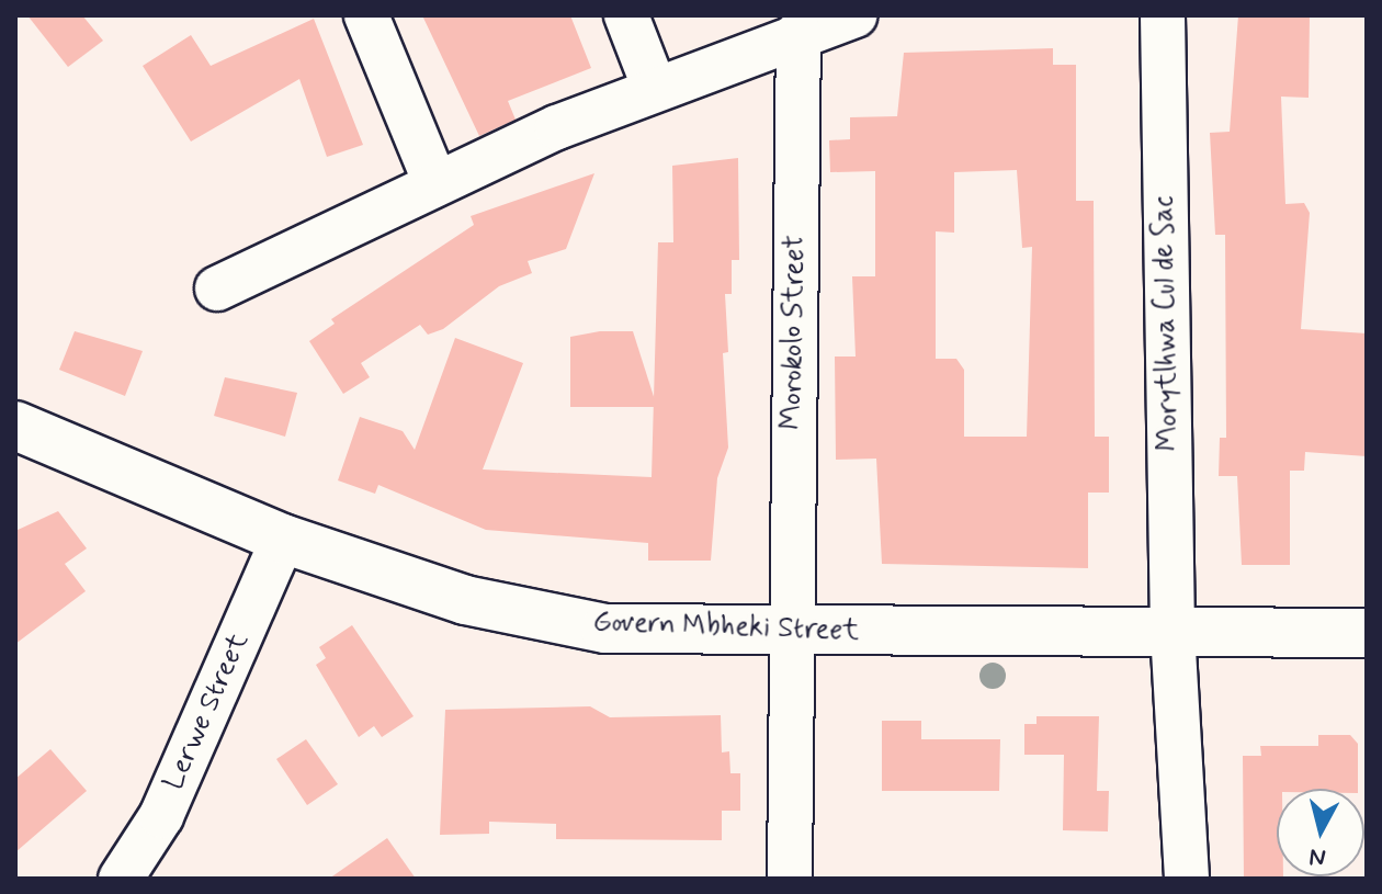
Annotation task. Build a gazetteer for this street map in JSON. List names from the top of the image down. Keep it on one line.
{"streets":{"street":["Morytlhwa Cul de Sac","Morokolo Street","Govern Mbheki Street","Lerwe Street"]},"crossings":[["Morytlhwa Cul de Sac","Govern Mbheki Street"],["Morokolo Street","Govern Mbheki Street"],["Govern Mbheki Street","Lerwe Street"]],"north":"bottom"}
